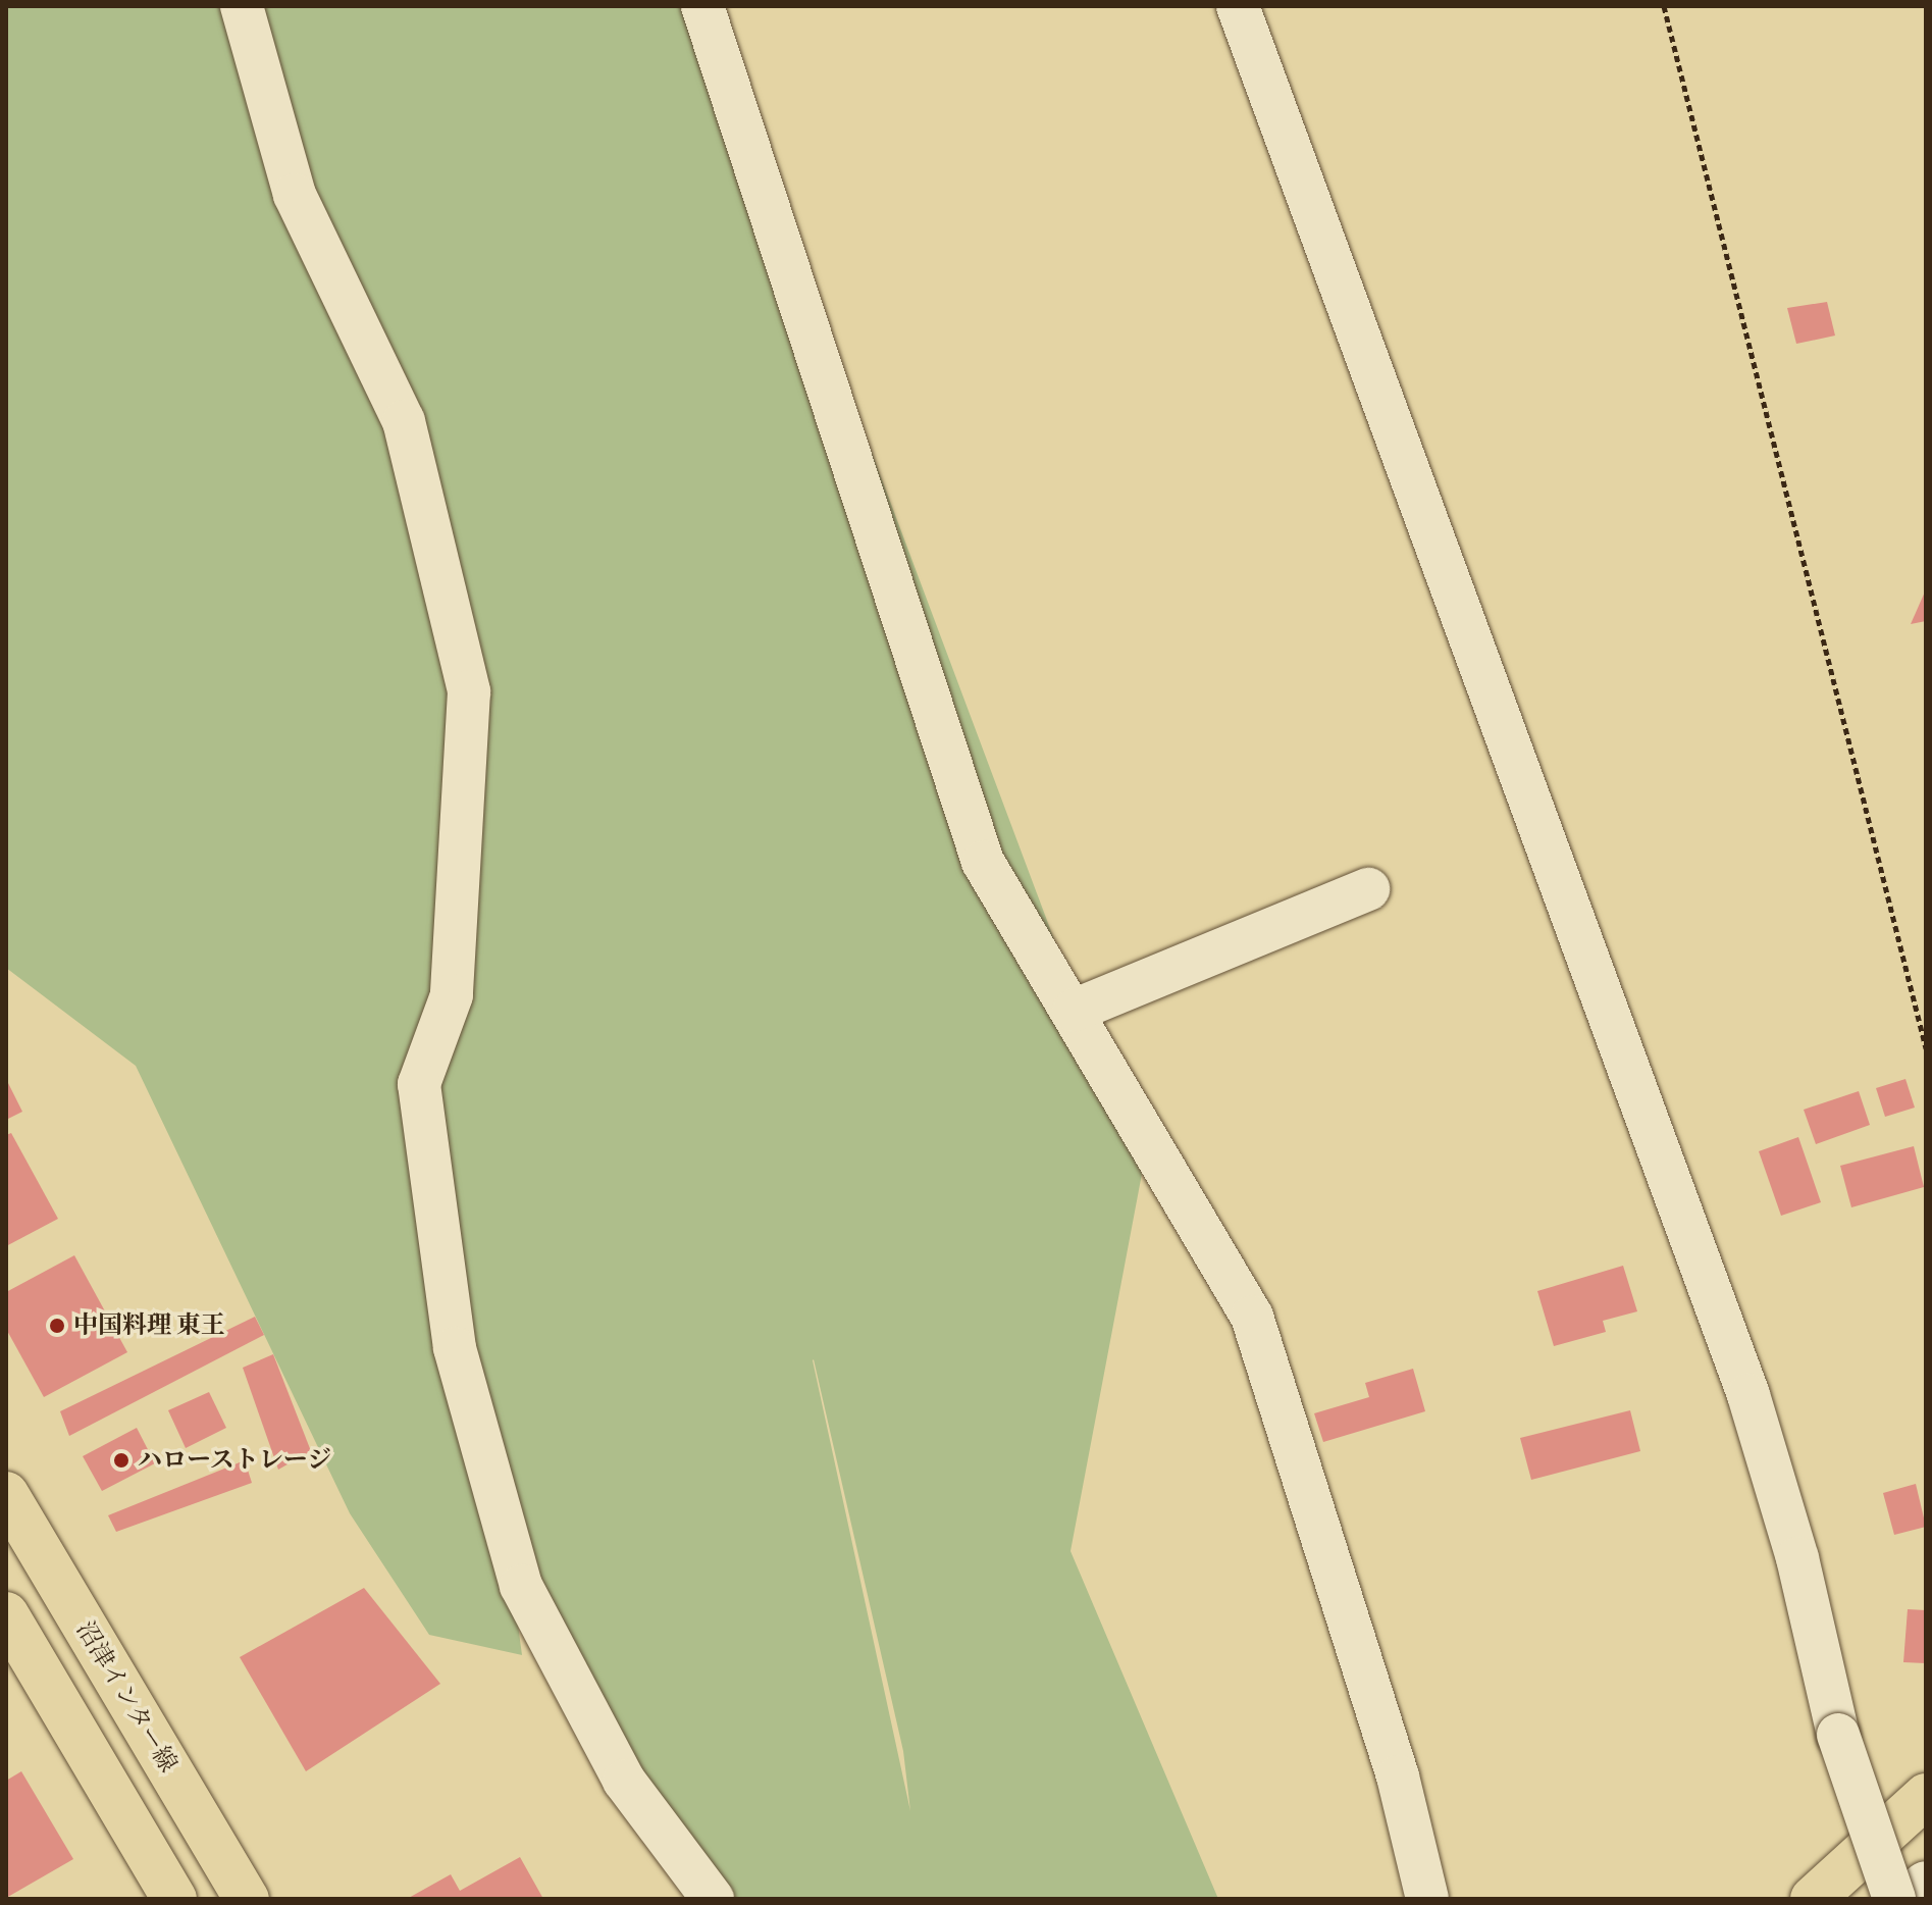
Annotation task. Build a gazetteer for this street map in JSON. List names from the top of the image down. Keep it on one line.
{"streets":{"main road":["沼津インター線"]},"places":["中国料理 東王","ハローストレージ"]}
